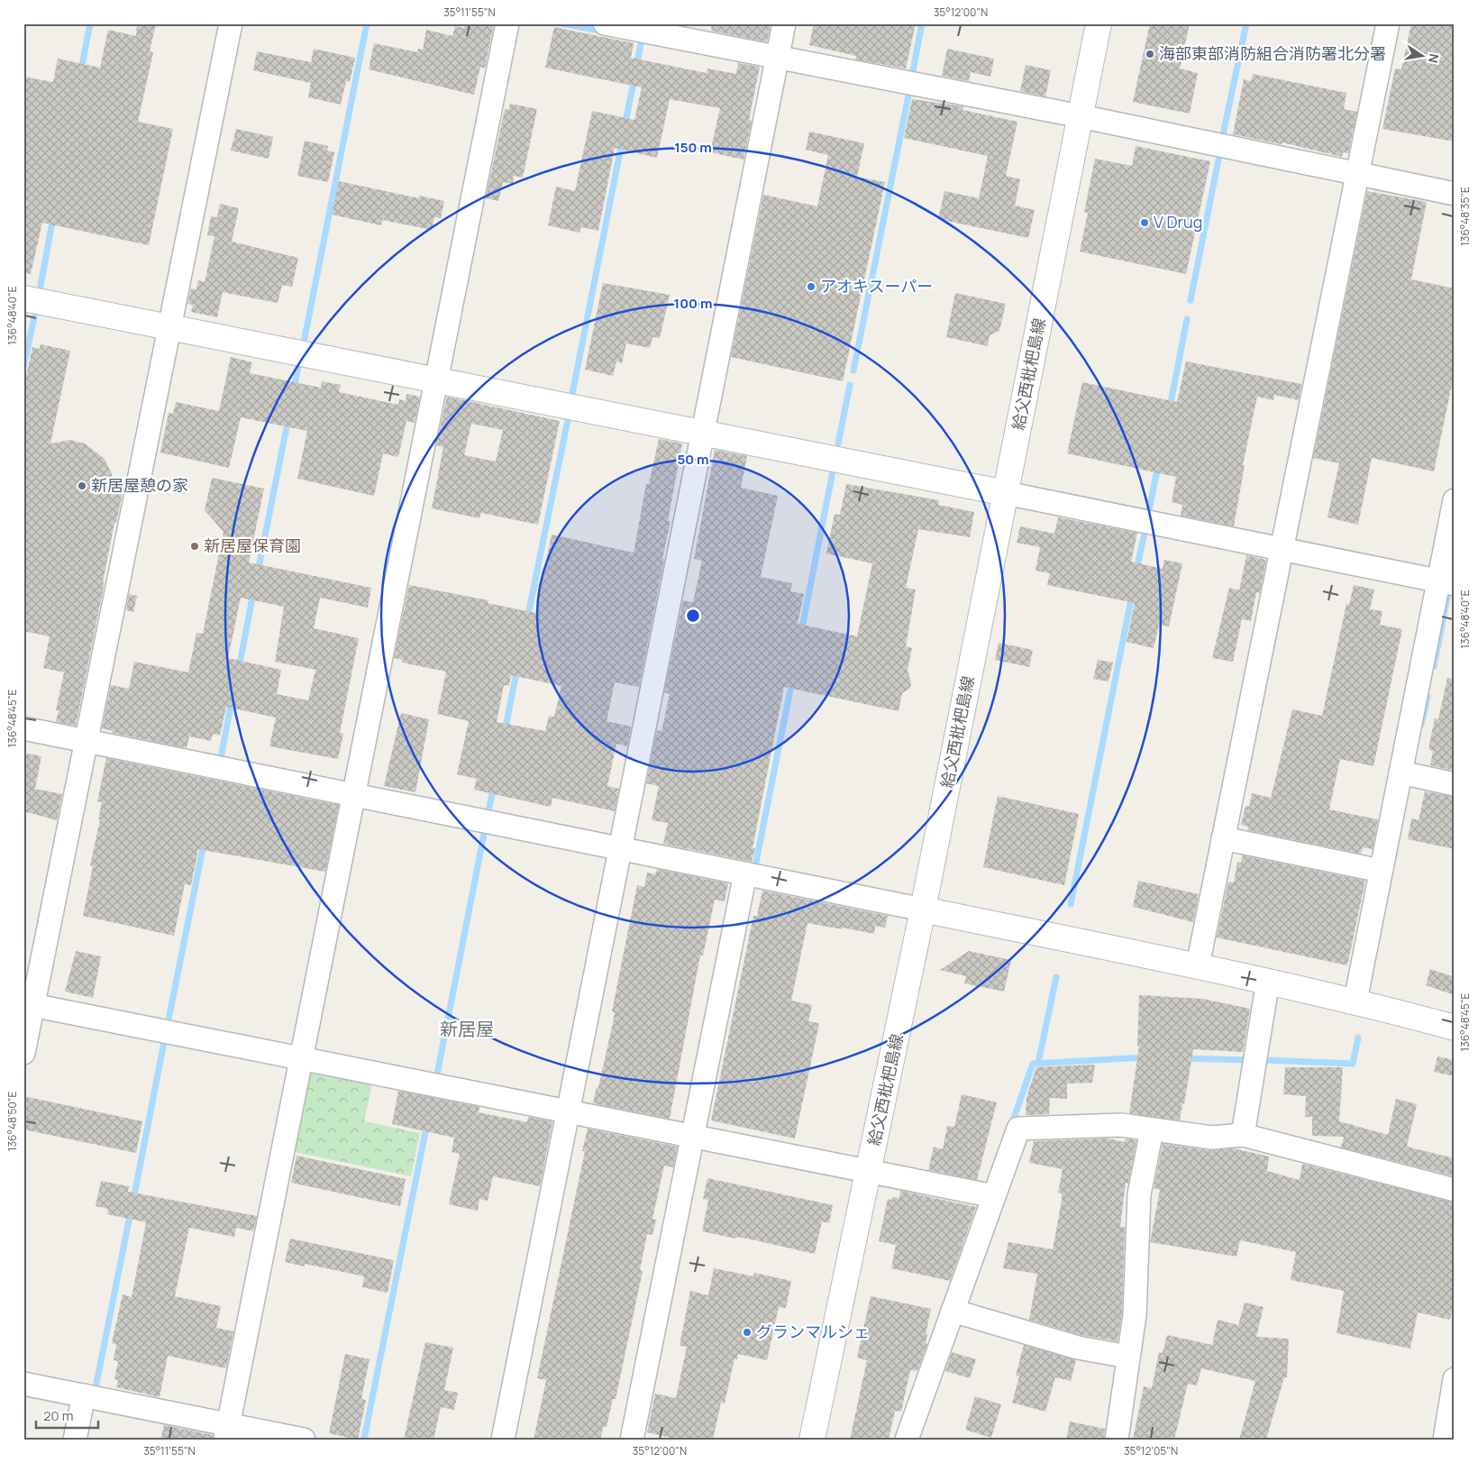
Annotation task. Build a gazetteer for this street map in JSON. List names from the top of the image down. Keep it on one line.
{"streets":{"street":["給父西枇杷島線"]},"districts":["新居屋"],"places":["海部東部消防組合消防署北分署","V Drug","アオキスーパー","新居屋憩の家","新居屋保育園","グランマルシェ"],"scale_bar":"20 m","north":"right","coordinates":["35°11'55\"N","35°12'00\"N","136°48'35\"E","136°48'40\"E","136°48'45\"E","136°48'50\"E","35°12'05\"N"],"rings":["150 m","100 m","50 m"]}
